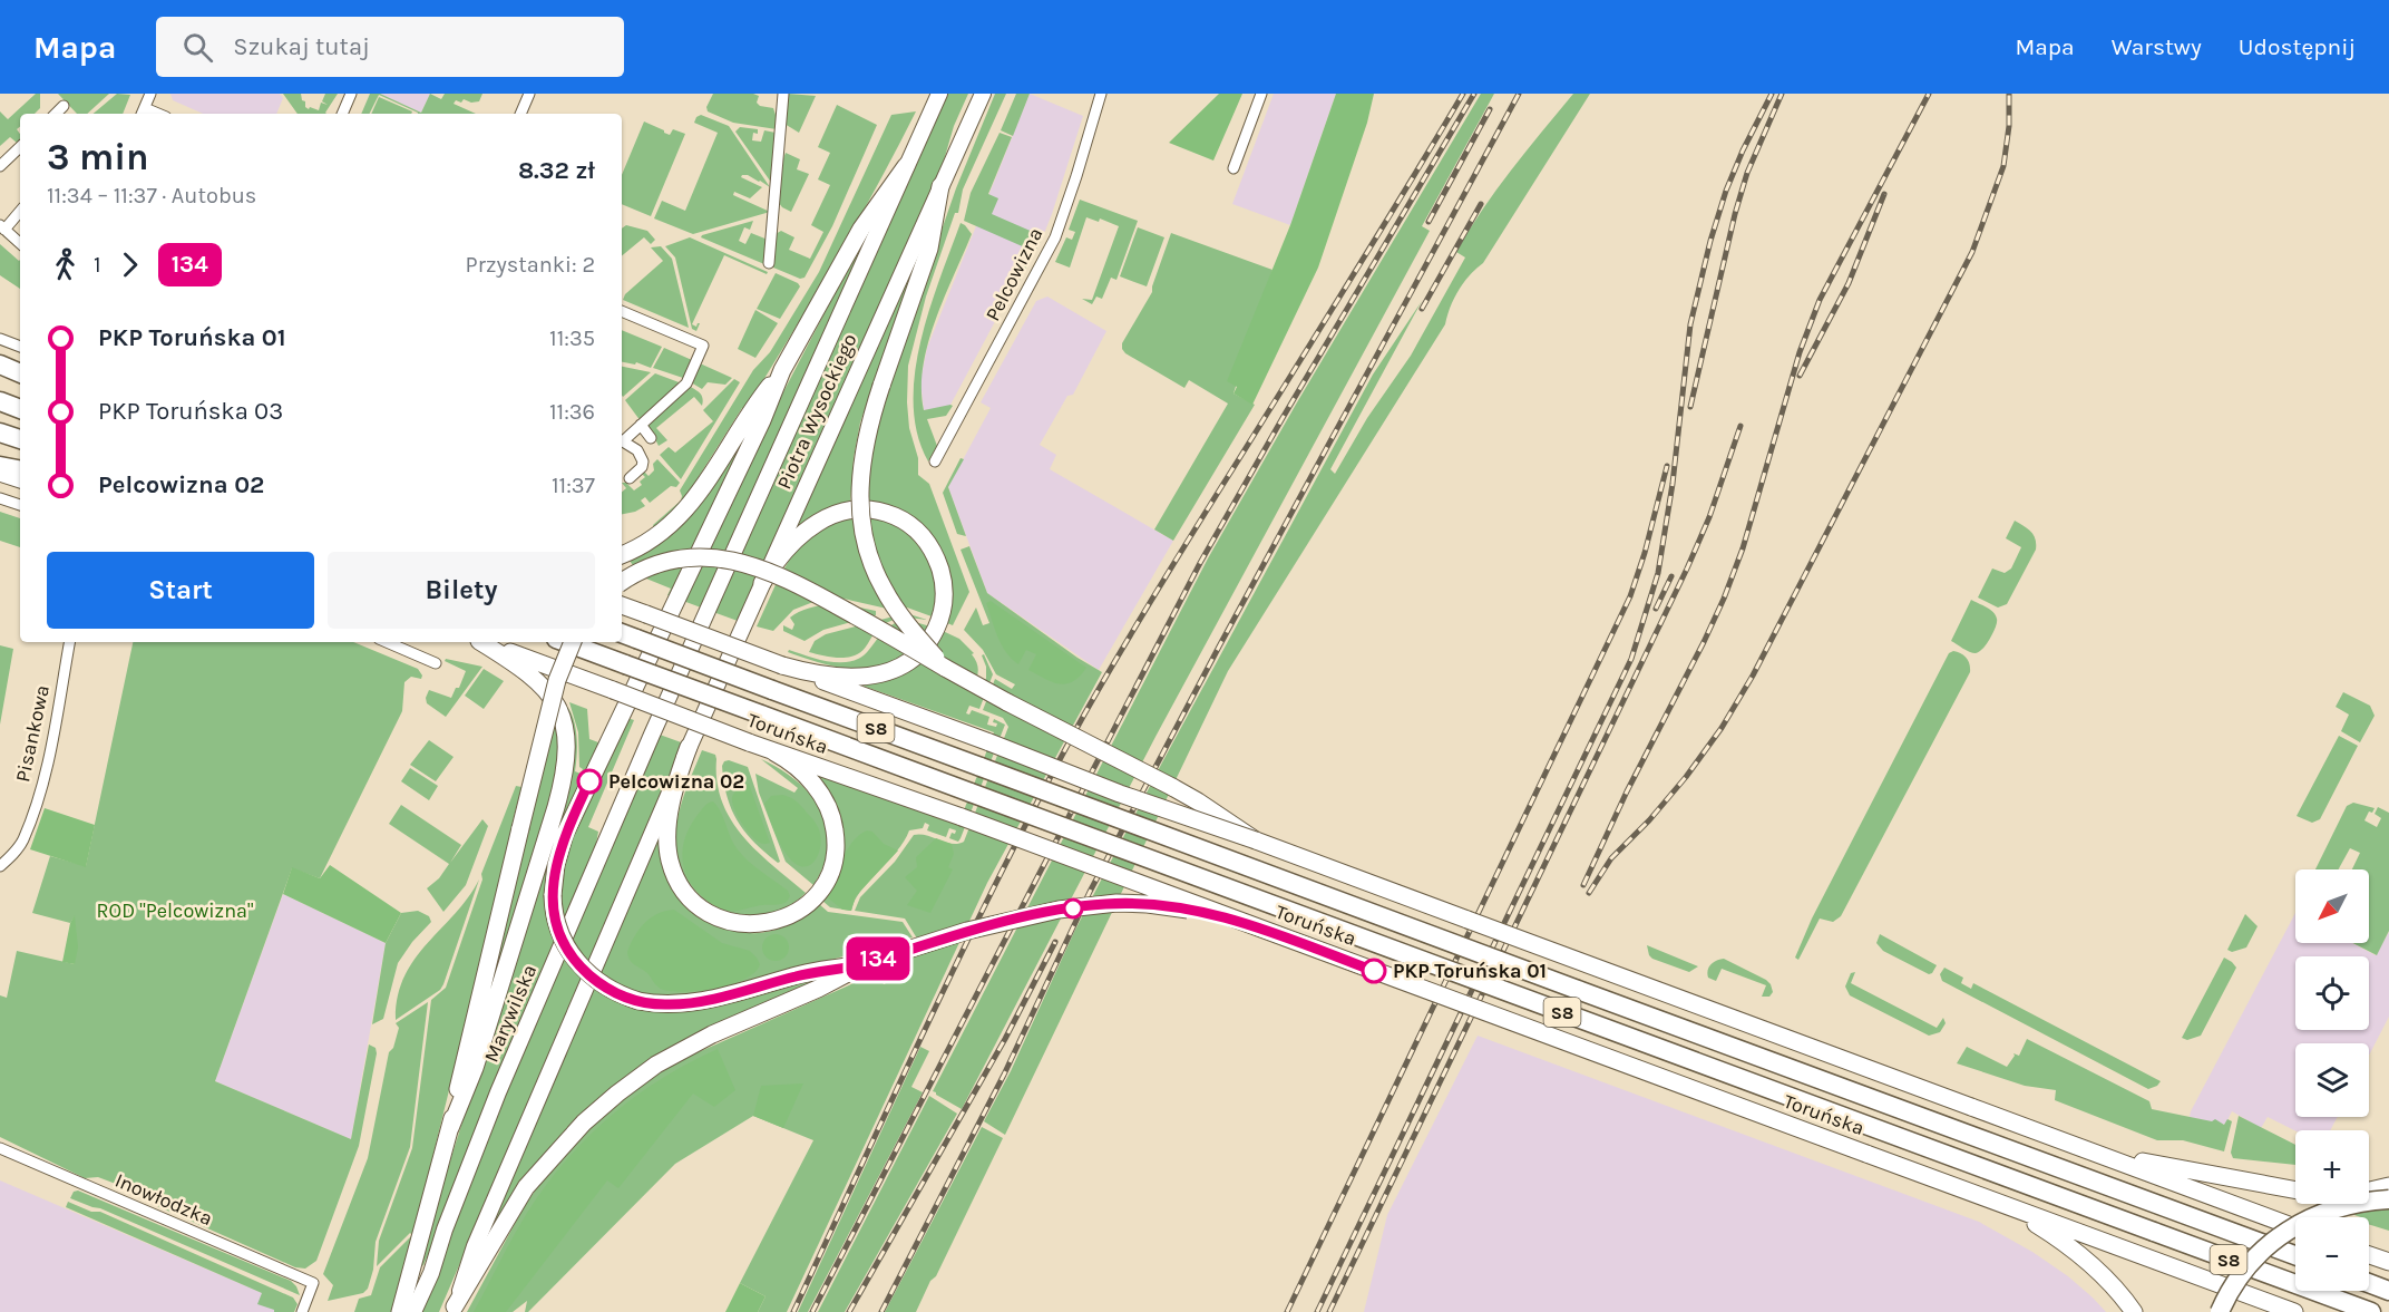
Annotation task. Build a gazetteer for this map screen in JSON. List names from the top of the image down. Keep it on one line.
{"streets":{"highway":["S8","Toruńska"],"main road":["Piotra Wysockiego","Marywilska"],"street":["Pelcowizna","Pisankowa","Inowłodzka"]},"crossings":[["Piotra Wysockiego","Marywilska"]],"parks":["ROD \"Pelcowizna\""],"places":["Pelcowizna 02","PKP Toruńska 01"],"lines":["bus line 134"],"north":"bottom left","page":{"header":"Mapa","search":"Szukaj tutaj","nav":["Mapa","Warstwy","Udostępnij"],"on_map":"134","heading":["3 min","11:34 – 11:37 · Autobus","8.32 zł"],"legs":["1","134","Przystanki: 2"],"list":[{"name":"PKP Toruńska 01","value":"11:35"},{"name":"PKP Toruńska 03","value":"11:36"},{"name":"Pelcowizna 02","value":"11:37"}],"buttons":["Start","Bilety"],"map_buttons":["+","−"]}}
